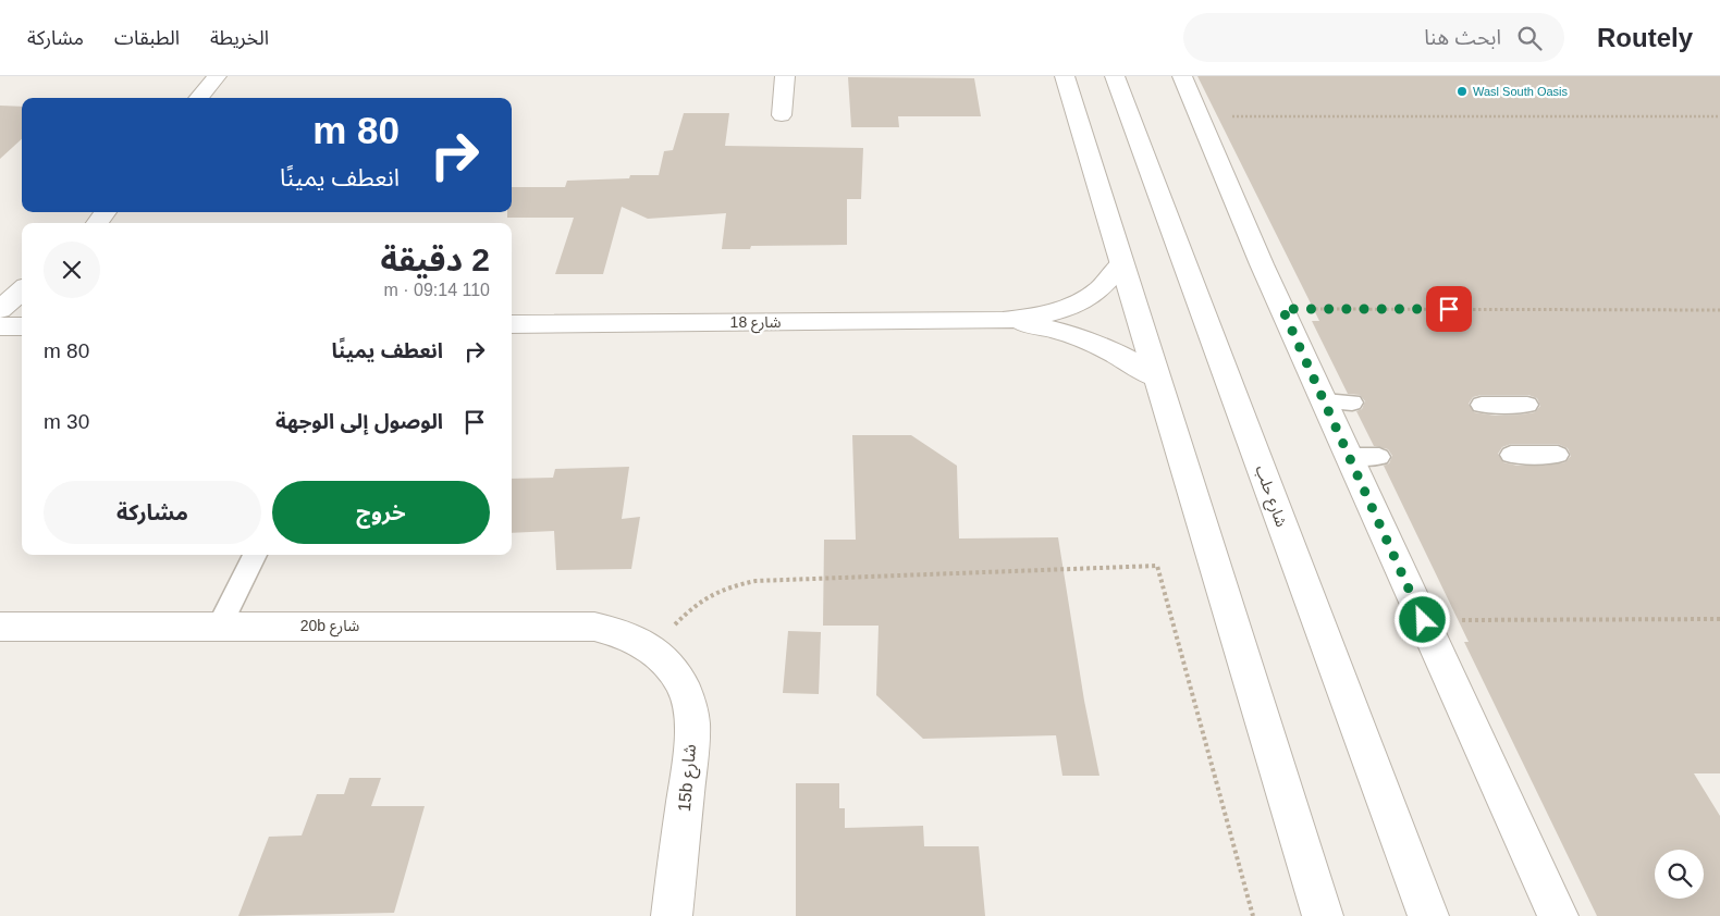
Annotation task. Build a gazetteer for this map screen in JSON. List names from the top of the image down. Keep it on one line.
{"streets":{"street":["شارع 18","شارع حلب","20b شارع","15b شارع"]},"crossings":[["20b شارع","15b شارع"]],"places":["Wasl South Oasis"],"page":{"header":"Routely","search":"ابحث هنا","nav":["الخريطة","الطبقات","مشاركة"],"turn":["80 m","انعطف يمينًا"],"heading":["2 دقيقة","110 m · 09:14"],"list":[{"name":"انعطف يمينًا","value":"80 m"},{"name":"الوصول إلى الوجهة","value":"30 m"}],"buttons":["خروج","مشاركة"]}}
